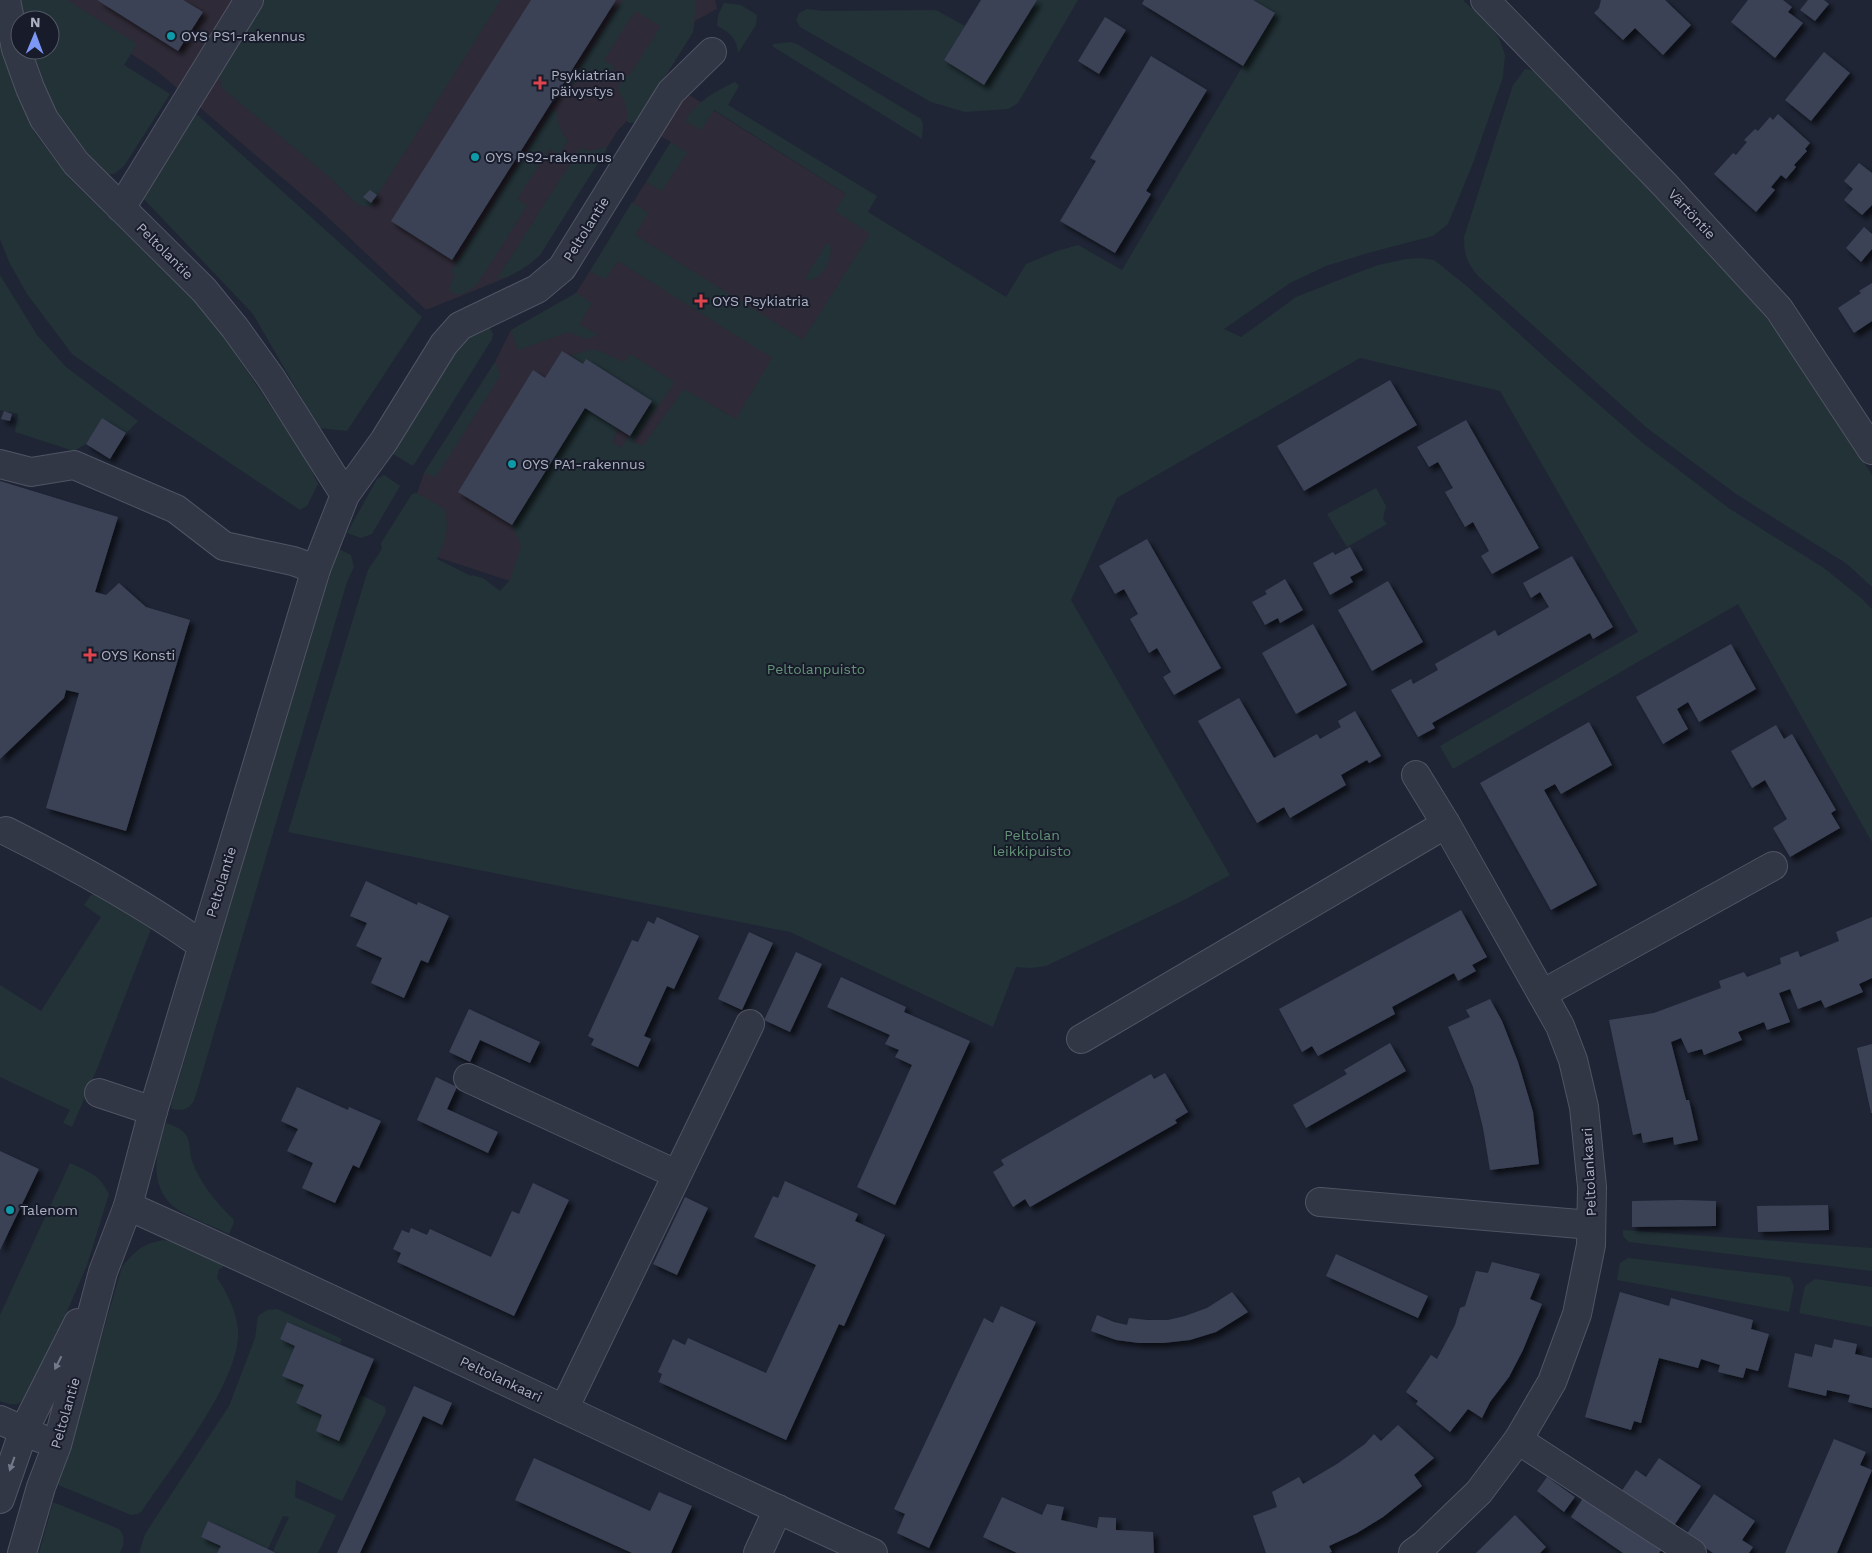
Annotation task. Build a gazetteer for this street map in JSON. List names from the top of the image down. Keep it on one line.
{"streets":{"street":["Värtöntie","Peltolantie","Peltolankaari"]},"crossings":[["Peltolantie","Peltolankaari"]],"parks":["Peltolanpuisto","Peltolan leikkipuisto"],"places":{"other":["OYS PS1-rakennus","OYS PS2-rakennus","OYS PA1-rakennus","Talenom"],"health":["Psykiatrian päivystys","OYS Psykiatria","OYS Konsti"]},"north":"top"}
